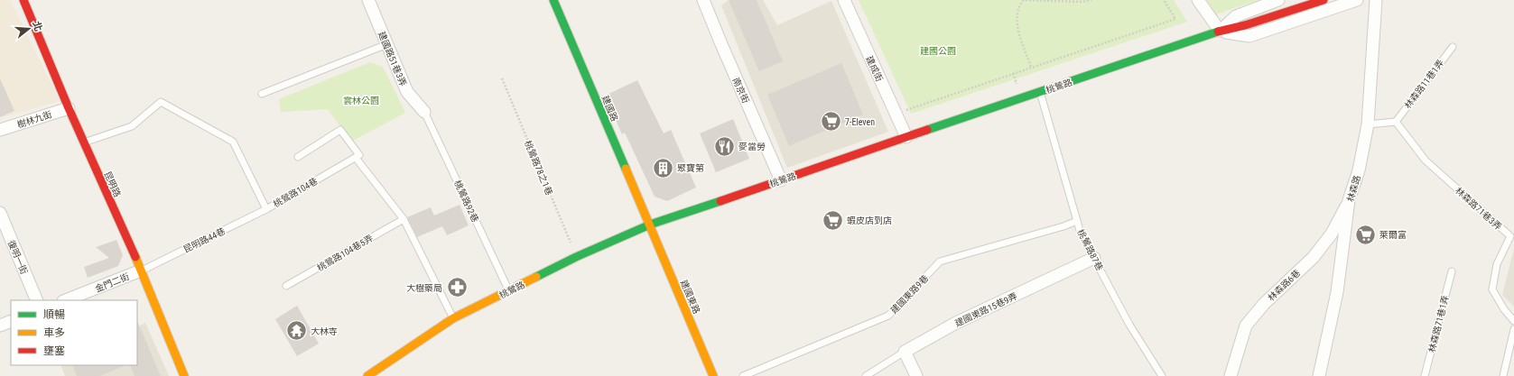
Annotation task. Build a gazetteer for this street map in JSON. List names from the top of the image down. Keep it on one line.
{"streets":{"main road":["桃鶯路","建國路","昆明路","建國東路"],"street":["建國路51巷3弄","建成街","南京街","樹林九街","林森路","復明一街","金門二街","林森路6巷","建國東路15巷9弄"],"lane":["林森路11巷1弄","桃鶯路104巷","桃鶯路92巷","林森路71巷3弄","昆明路44巷","桃鶯路87巷","桃鶯路104巷5弄","建國東路9巷","林森路71巷1弄"],"path":["桃鶯路78之1巷"]},"crossings":[["建國路51巷3弄","桃鶯路92巷"],["建成街","桃鶯路"],["林森路11巷1弄","林森路71巷3弄"],["桃鶯路","南京街"],["桃鶯路","建國路"],["桃鶯路","桃鶯路78之1巷"],["桃鶯路","桃鶯路92巷"],["桃鶯路","桃鶯路87巷"],["桃鶯路","建國東路"],["建國路","建國東路"],["樹林九街","昆明路"],["昆明路","桃鶯路104巷"],["昆明路","昆明路44巷"],["昆明路","金門二街"],["林森路","林森路6巷"],["桃鶯路104巷","昆明路44巷"],["昆明路44巷","金門二街"],["桃鶯路87巷","建國東路9巷"],["桃鶯路87巷","建國東路15巷9弄"]],"parks":["建國公園","雲林公園"],"places":{"supermarket":["7-Eleven","蝦皮店到店","萊爾富"],"restaurant":["麥當勞"],"building":["聚寶第"],"pharmacy":["大樹藥局"],"temple":["大林寺"]},"legend":["順暢","車多","壅塞"],"north":"right"}
